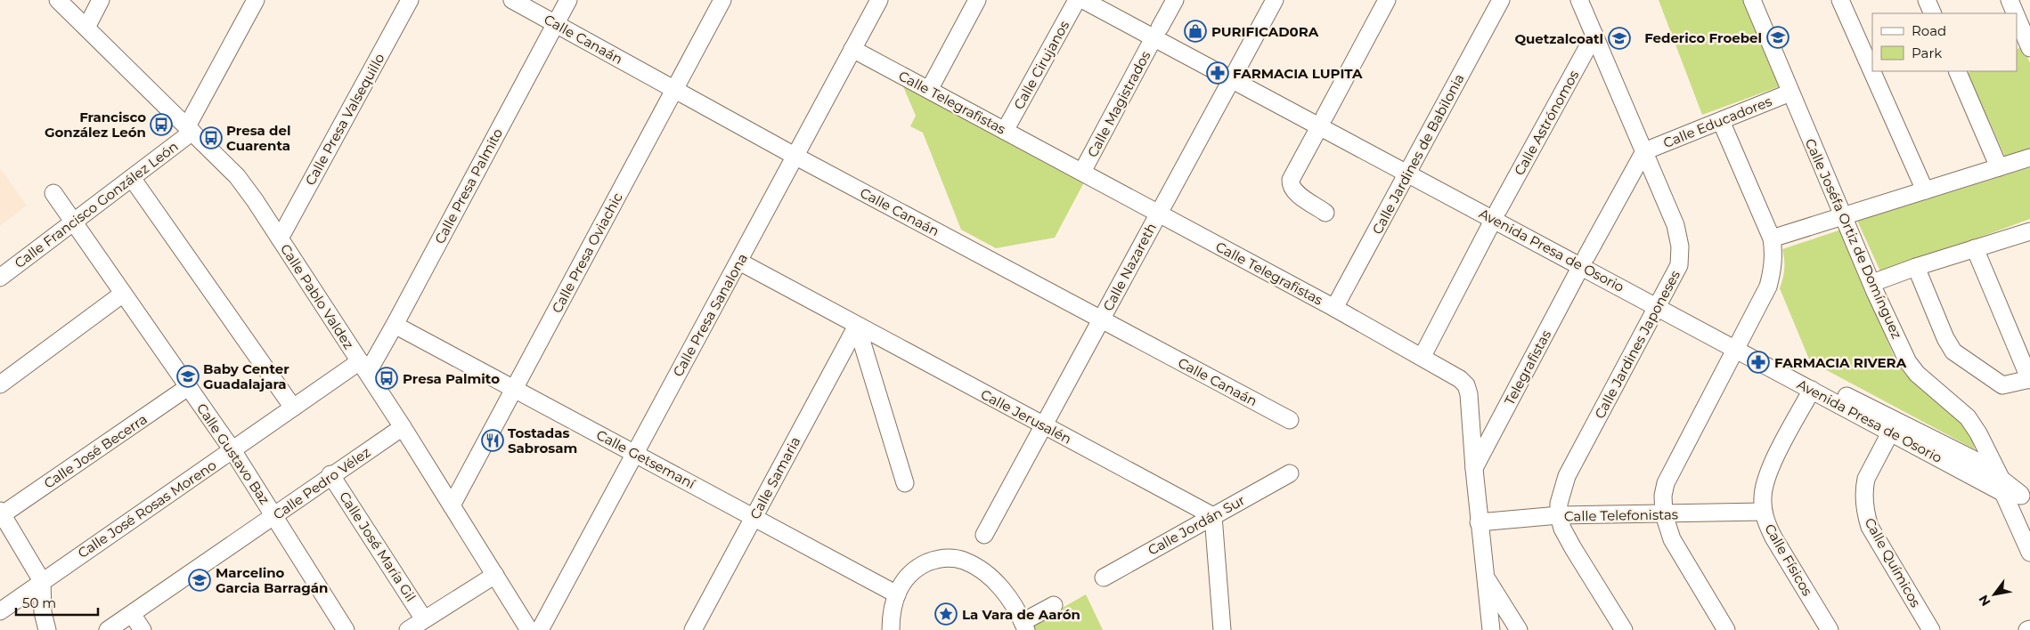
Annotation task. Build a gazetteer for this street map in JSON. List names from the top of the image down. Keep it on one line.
{"streets":{"street":["Calle Canaán","Calle Cirujanos","Calle Telegrafistas","Calle Magistrados","Calle Presa Valsequillo","Calle Educadores","Calle Astrónomos","Calle Jardines de Babilonia","Calle Presa Palmito","Calle Francisco González León","Calle Joséfa Ortiz de Domínguez","Avenida Presa de Osorio","Calle Presa Oviachic","Calle Nazareth","Calle Pablo Valdez","Calle Presa Sanalona","Calle Jardines Japoneses","Telegrafistas","Calle Jerusalén","Calle José Becerra","Calle Gustavo Baz","Calle Getsemaní","Calle Samaria","Calle Pedro Vélez","Calle José Rosas Moreno","Calle Telefonistas","Calle Jordán Sur","Calle José María Gil","Calle Físicos","Calle Químicos"]},"crossings":[["Calle Canaán","Calle Presa Palmito"],["Calle Canaán","Calle Presa Oviachic"],["Calle Canaán","Calle Nazareth"],["Calle Canaán","Calle Presa Sanalona"],["Calle Cirujanos","Calle Telegrafistas"],["Calle Telegrafistas","Calle Magistrados"],["Calle Telegrafistas","Calle Astrónomos"],["Calle Telegrafistas","Calle Jardines de Babilonia"],["Calle Telegrafistas","Calle Nazareth"],["Calle Telegrafistas","Calle Presa Sanalona"],["Calle Telegrafistas","Telegrafistas"],["Calle Telegrafistas","Calle Telefonistas"],["Calle Magistrados","Avenida Presa de Osorio"],["Calle Presa Valsequillo","Calle Pablo Valdez"],["Calle Educadores","Calle Joséfa Ortiz de Domínguez"],["Calle Educadores","Calle Jardines Japoneses"],["Calle Educadores","Telegrafistas"],["Calle Astrónomos","Avenida Presa de Osorio"],["Calle Astrónomos","Calle Jardines Japoneses"],["Calle Jardines de Babilonia","Avenida Presa de Osorio"],["Calle Presa Palmito","Calle Pablo Valdez"],["Calle Presa Palmito","Calle Getsemaní"],["Calle Presa Palmito","Calle José Rosas Moreno"],["Calle Francisco González León","Calle Pablo Valdez"],["Calle Francisco González León","Calle Gustavo Baz"],["Calle Joséfa Ortiz de Domínguez","Avenida Presa de Osorio"],["Avenida Presa de Osorio","Calle Nazareth"],["Avenida Presa de Osorio","Calle Jardines Japoneses"],["Avenida Presa de Osorio","Telegrafistas"],["Avenida Presa de Osorio","Calle Físicos"],["Avenida Presa de Osorio","Calle Químicos"],["Calle Presa Oviachic","Calle Pablo Valdez"],["Calle Presa Oviachic","Calle Getsemaní"],["Calle Nazareth","Calle Jerusalén"],["Calle Pablo Valdez","Calle Pedro Vélez"],["Calle Pablo Valdez","Calle José Rosas Moreno"],["Calle Presa Sanalona","Calle Jerusalén"],["Calle Presa Sanalona","Calle Getsemaní"],["Calle Jardines Japoneses","Telegrafistas"],["Calle Jardines Japoneses","Calle Telefonistas"],["Calle Jerusalén","Calle Samaria"],["Calle Jerusalén","Calle Jordán Sur"],["Calle José Becerra","Calle Gustavo Baz"],["Calle Gustavo Baz","Calle Pedro Vélez"],["Calle Gustavo Baz","Calle José Rosas Moreno"],["Calle Getsemaní","Calle Samaria"],["Calle Pedro Vélez","Calle José María Gil"],["Calle Telefonistas","Calle Físicos"]],"places":{"shop":["PURIFICAD0RA"],"school or university":["Federico Froebel","Quetzalcoatl","Baby Center Guadalajara","Marcelino Garcia Barragán"],"pharmacy":["FARMACIA LUPITA","FARMACIA RIVERA"],"bus stop":["Francisco González León","Presa del Cuarenta","Presa Palmito"],"restaurant":["Tostadas Sabrosam"],"place":["La Vara de Aarón"]},"legend":["Road","Park"],"scale_bar":"50 m","north":"bottom left"}
